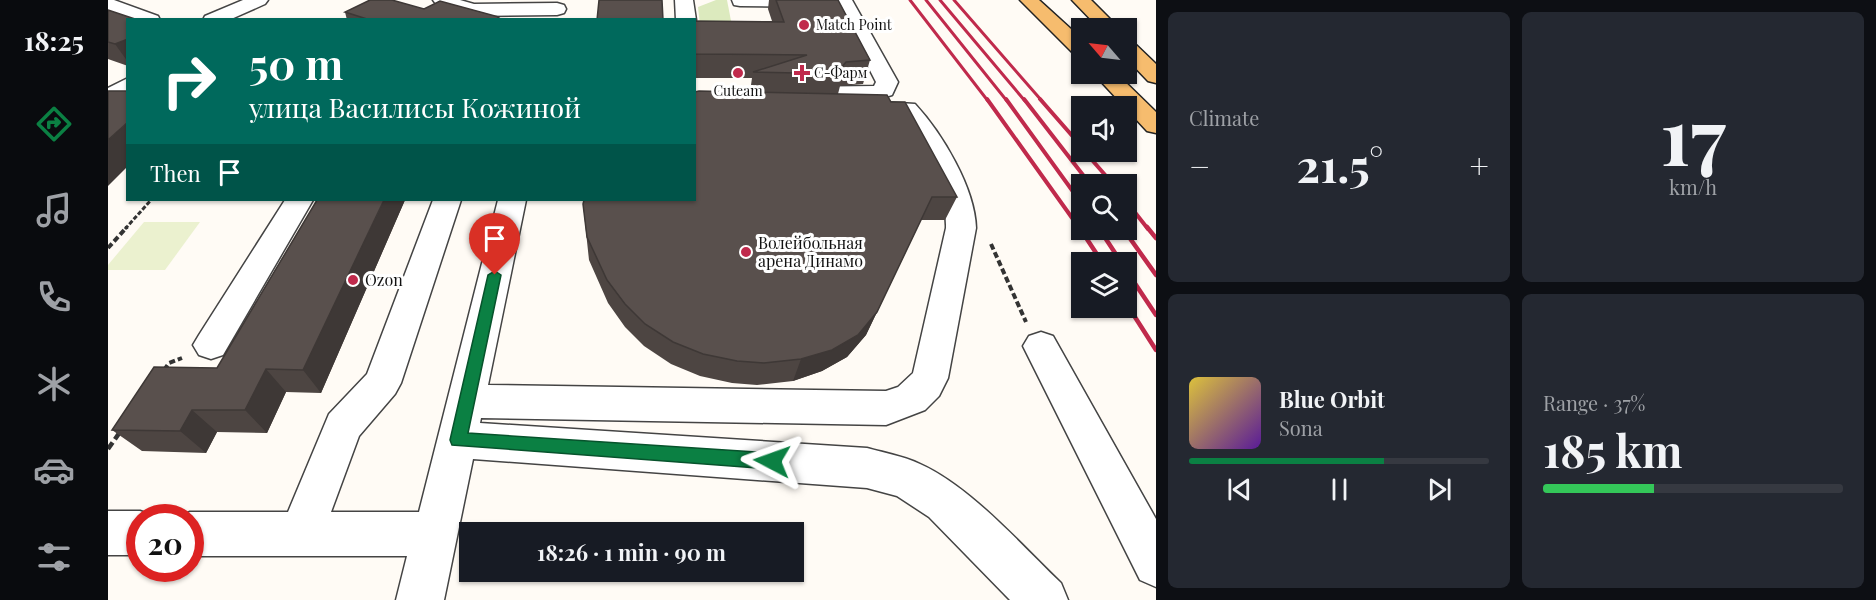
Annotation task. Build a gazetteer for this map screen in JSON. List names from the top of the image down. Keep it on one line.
{"places":{"other":["Match Point","Cuteam","Волейбольная арена Динамо","Ozon"],"health":["C-Фарм"]},"north":"top left","page":{"tabs":"18:25","tile":["Climate",["17","km/h"],["Range · 37%","185 km"]],"turn":["50 m","улица Василисы Кожиной"],"heat":["−","21.5°","+"],"then":"Then","song":["Blue Orbit","Sona"],"limit":"20","trip":"18:26 · 1 min · 90 m"}}
